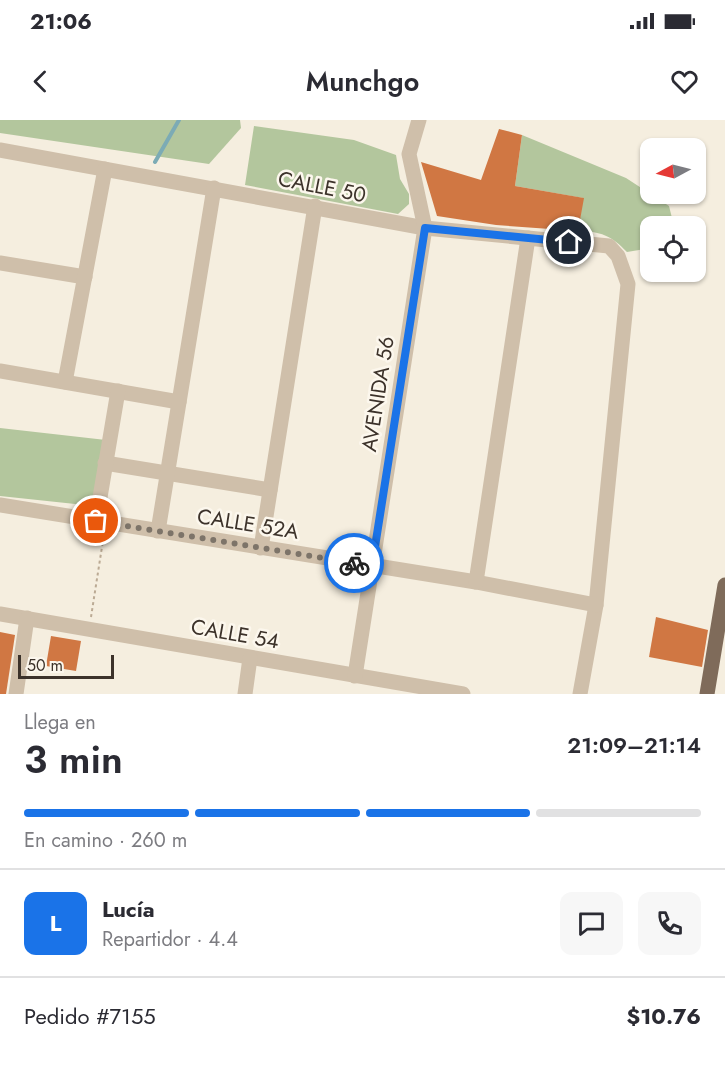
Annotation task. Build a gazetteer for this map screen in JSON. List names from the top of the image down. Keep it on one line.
{"streets":{"street":["CALLE 50","AVENIDA 56","CALLE 52A","CALLE 54"]},"crossings":[["CALLE 50","AVENIDA 56"],["CALLE 50","CALLE 52A"],["AVENIDA 56","CALLE 52A"],["AVENIDA 56","CALLE 54"]],"scale_bar":"50 m","north":"left","page":{"status":"21:06","header":"Munchgo","scale":"50 m","heading":["3 min","Llega en","21:09–21:14"],"panel":["Lucía","Repartidor · 4.4","Pedido #7155","$10.76"],"bar":"En camino · 260 m","round":"L"}}
